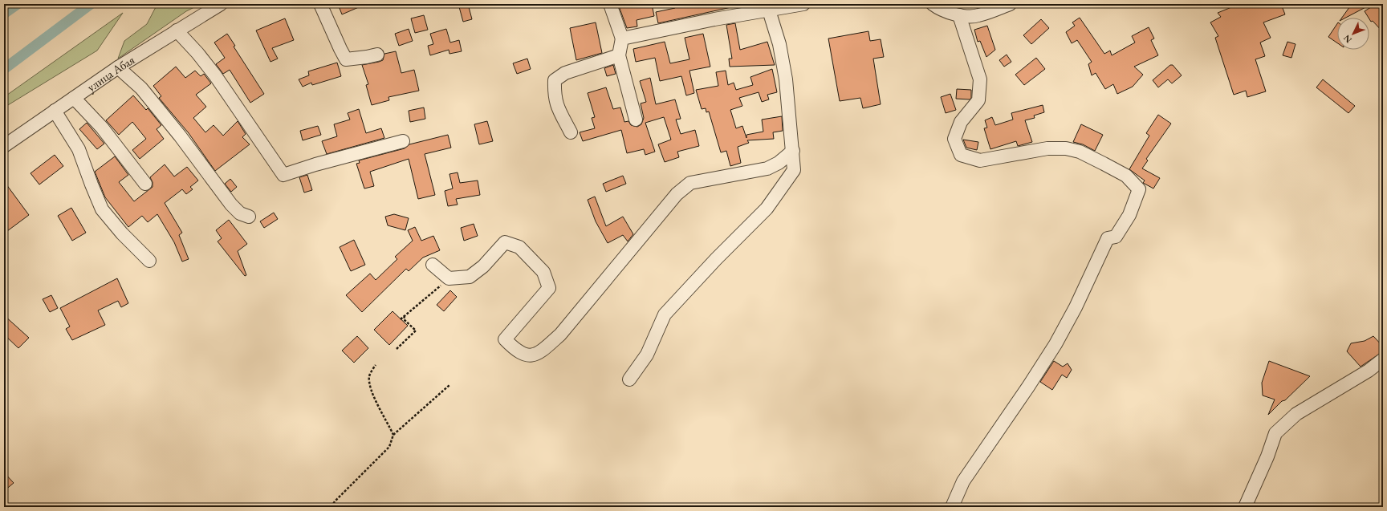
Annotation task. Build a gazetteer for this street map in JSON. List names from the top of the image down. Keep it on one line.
{"streets":{"street":["улица Абая"]},"north":"bottom left"}
